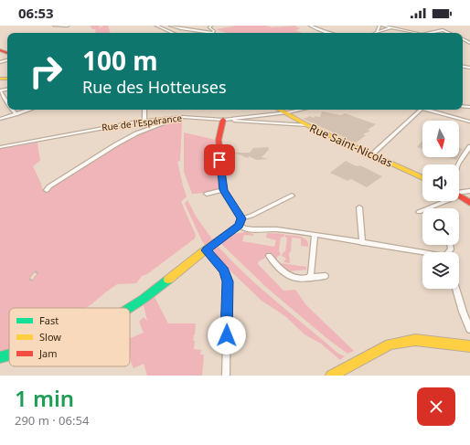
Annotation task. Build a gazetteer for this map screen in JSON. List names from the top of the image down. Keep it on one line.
{"streets":{"street":["Rue de l'Espérance","Rue Saint-Nicolas"]},"crossings":[["Rue de l'Espérance","Rue Saint-Nicolas"]],"legend":["Fast","Slow","Jam"],"north":"bottom","page":{"status":"06:53","turn":["100 m","Rue des Hotteuses"],"heading":["1 min","290 m · 06:54"]}}
